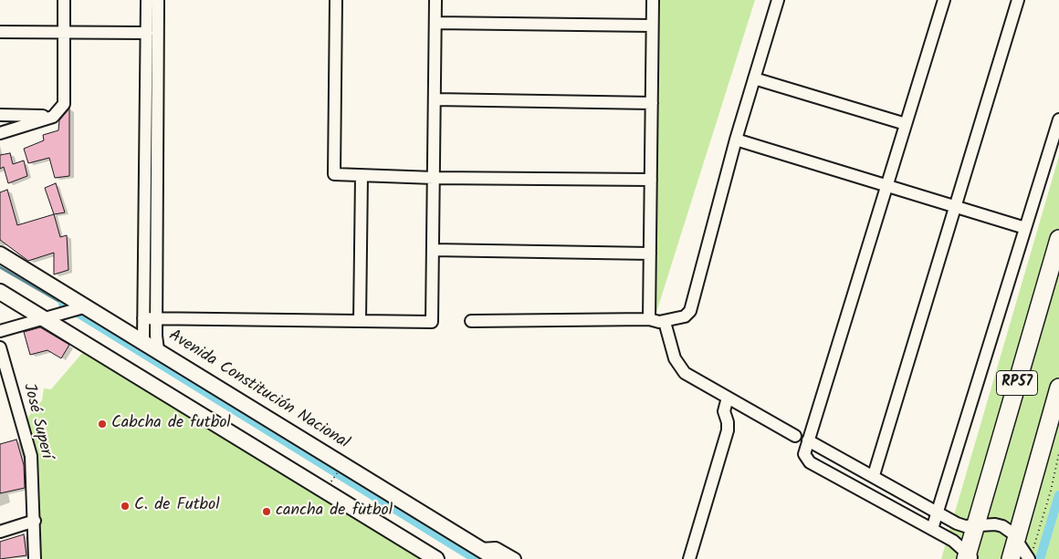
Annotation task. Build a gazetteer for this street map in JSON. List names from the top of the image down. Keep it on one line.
{"streets":{"highway":["RP57"],"main road":["Avenida Constitución Nacional"],"street":["José Superí"]},"places":["Cabcha de futbol","C. de Futbol","cancha de futbol"]}
